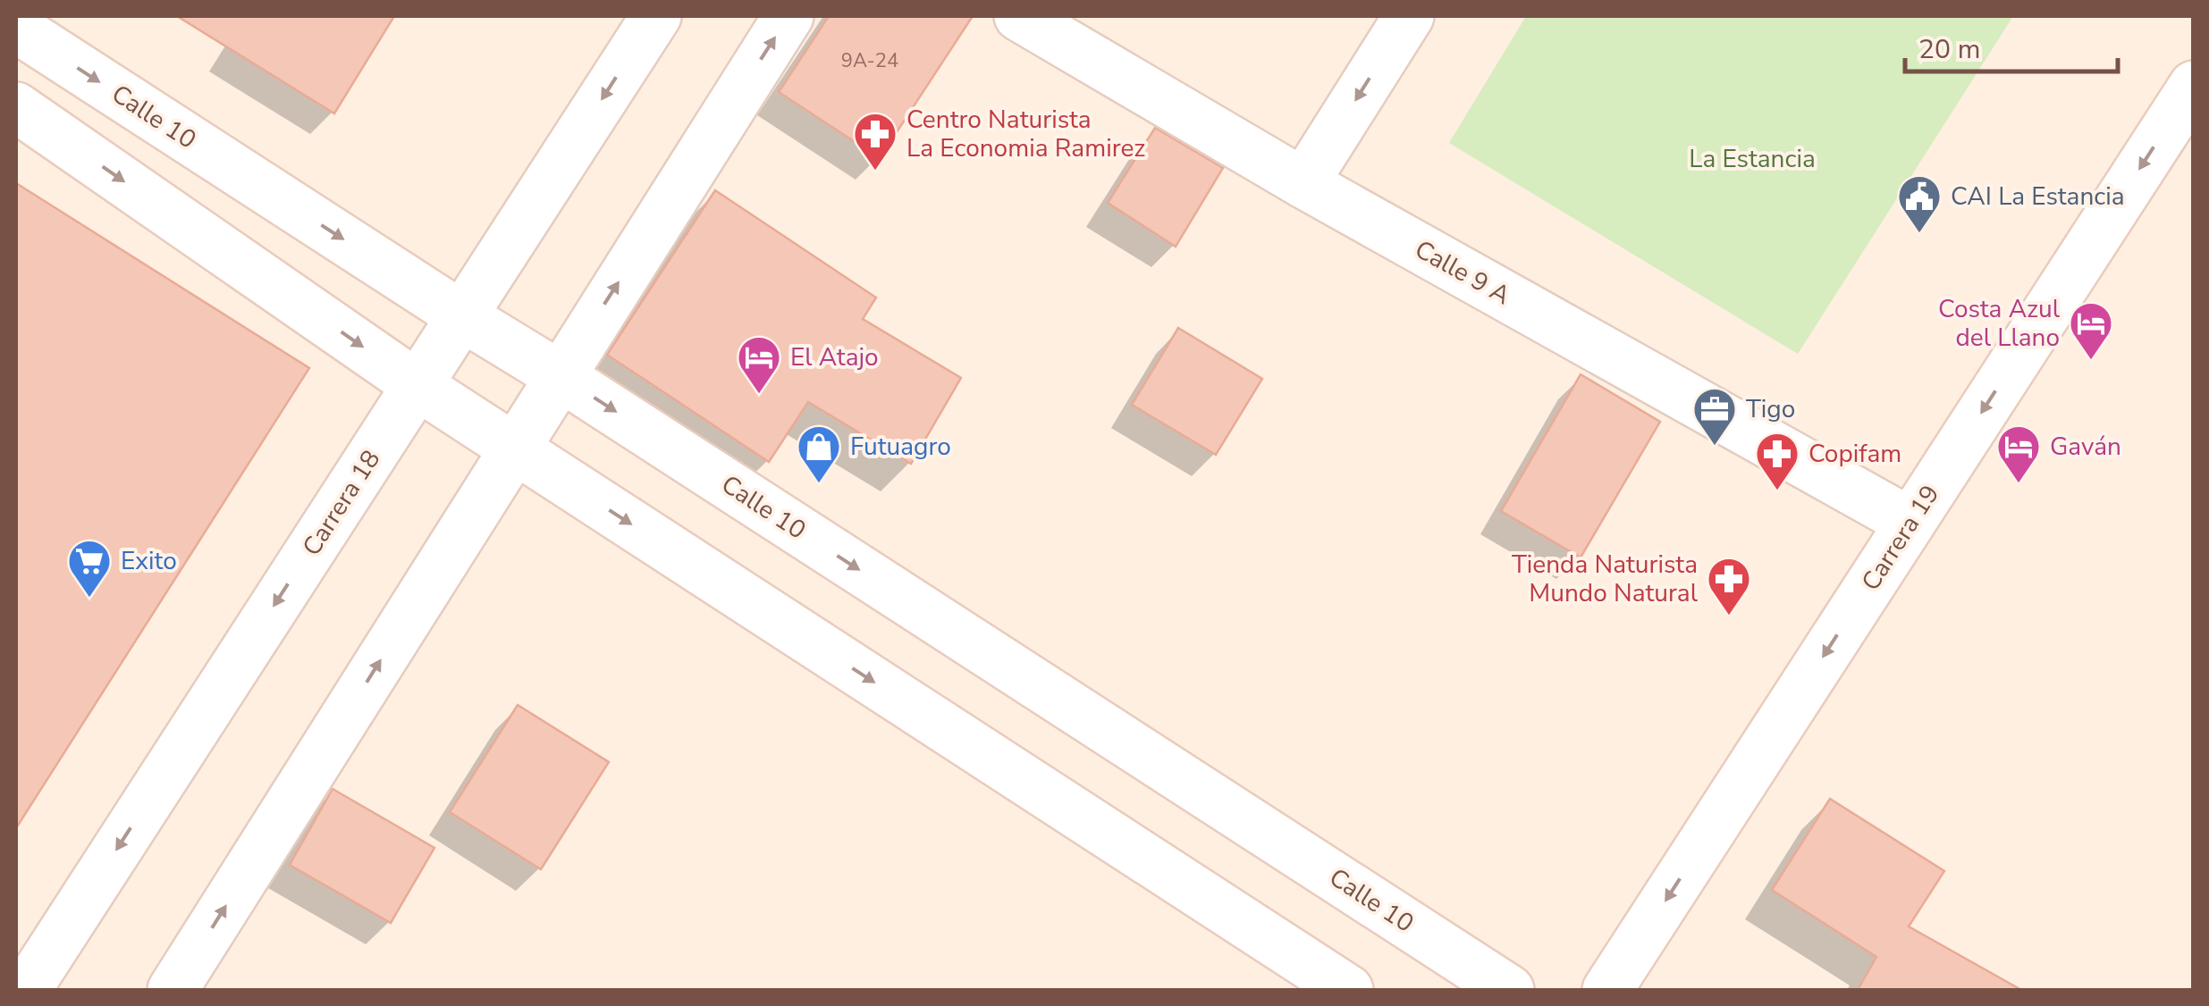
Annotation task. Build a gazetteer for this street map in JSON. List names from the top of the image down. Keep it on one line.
{"streets":{"main road":["Calle 10","Calle 9 A","Carrera 18","Carrera 19"]},"crossings":[["Calle 10","Carrera 18"],["Calle 9 A","Carrera 19"]],"one_way":["Carrera 19"],"parks":["La Estancia"],"places":{"pharmacy":["Centro Naturista La Economia Ramirez","Copifam","Tienda Naturista Mundo Natural"],"public building":["CAI La Estancia"],"hotel":["Costa Azul del Llano","El Atajo","Gaván"],"office":["Tigo"],"shop":["Futuagro"],"supermarket":["Exito"]},"house_numbers":["9A-24"],"scale_bar":"20 m"}
